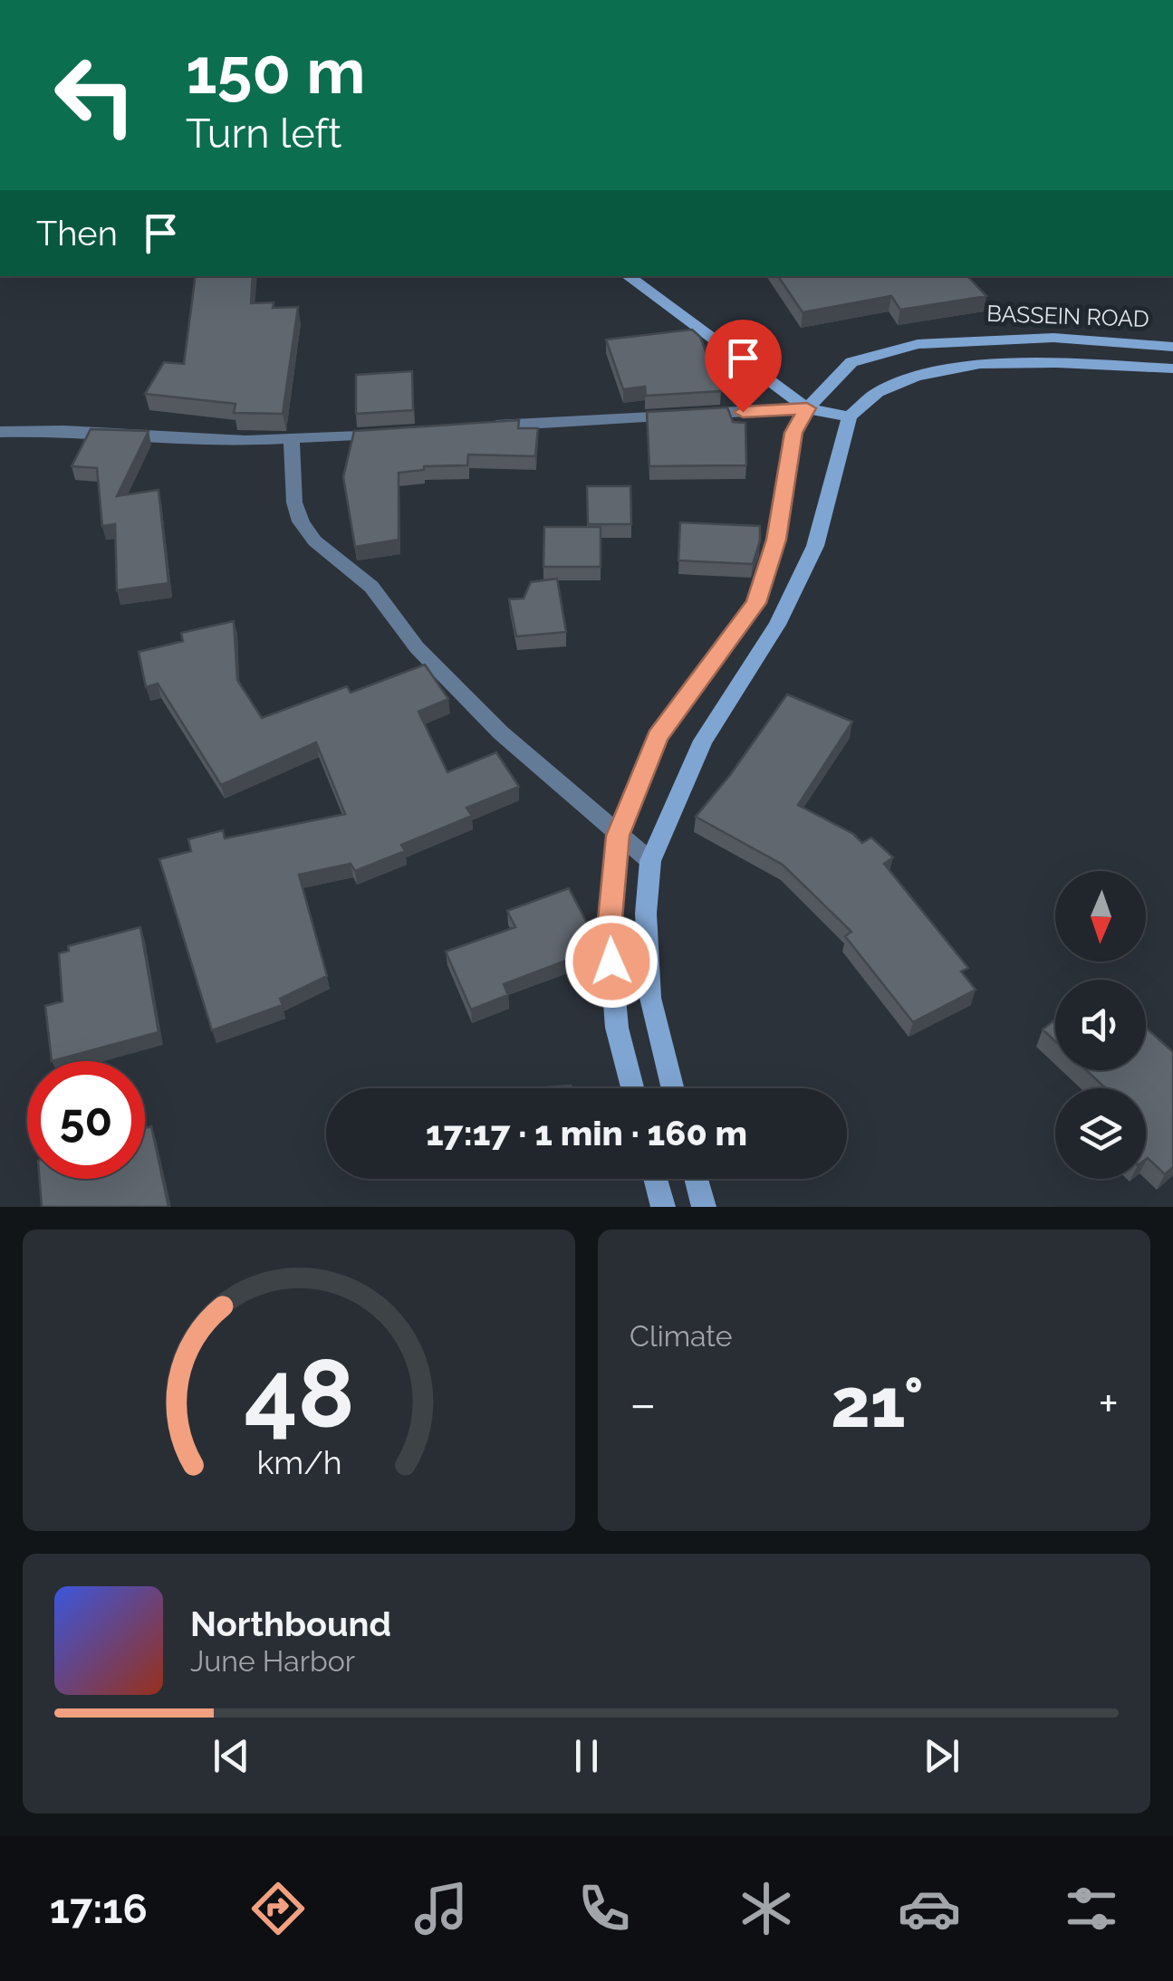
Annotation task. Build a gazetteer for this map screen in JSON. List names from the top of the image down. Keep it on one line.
{"streets":{"main road":["BASSEIN ROAD"]},"north":"bottom","page":{"turn":["150 m","Turn left"],"then":"Then","limit":"50","trip":"17:17 · 1 min · 160 m","tile":"Climate","heat":["−","21°","+"],"song":["Northbound","June Harbor"],"tabs":"17:16","gauge":["48","km/h"]}}
